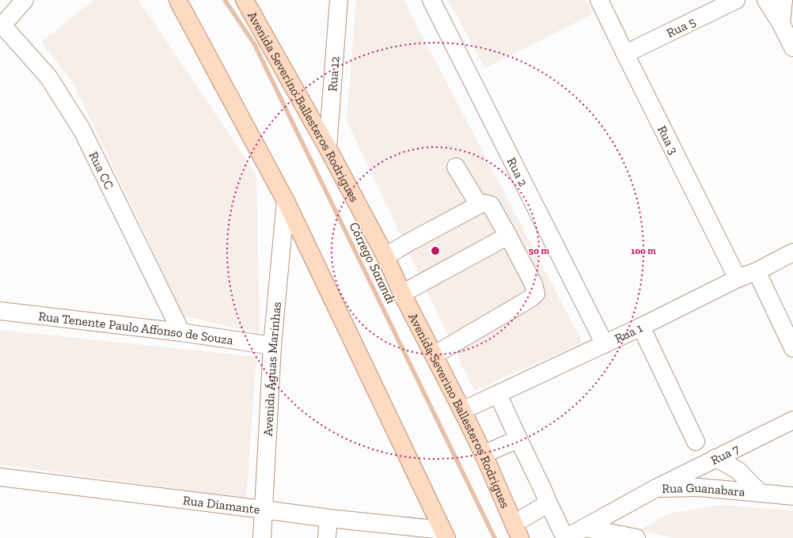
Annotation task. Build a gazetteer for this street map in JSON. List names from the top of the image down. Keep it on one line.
{"streets":{"main road":["Avenida Severino Ballesteros Rodrigues"],"street":["Rua 5","Rua 12","Rua 3","Rua CC","Rua 2","Rua Tenente Paulo Affonso de Souza","Rua 1","Avenida Águas Marinhas","Rua 7","Rua Guanabara","Rua Diamante"]},"crossings":[["Rua 5","Rua 3"],["Rua 12","Avenida Severino Ballesteros Rodrigues"],["Avenida Severino Ballesteros Rodrigues","Rua 1"],["Rua 3","Rua 1"],["Rua CC","Rua Tenente Paulo Affonso de Souza"],["Rua 2","Rua 1"],["Rua Tenente Paulo Affonso de Souza","Avenida Águas Marinhas"],["Avenida Águas Marinhas","Rua Diamante"],["Rua 7","Rua Guanabara"]],"water":["Córrego Sarandi"],"rings":["50 m","100 m"]}
